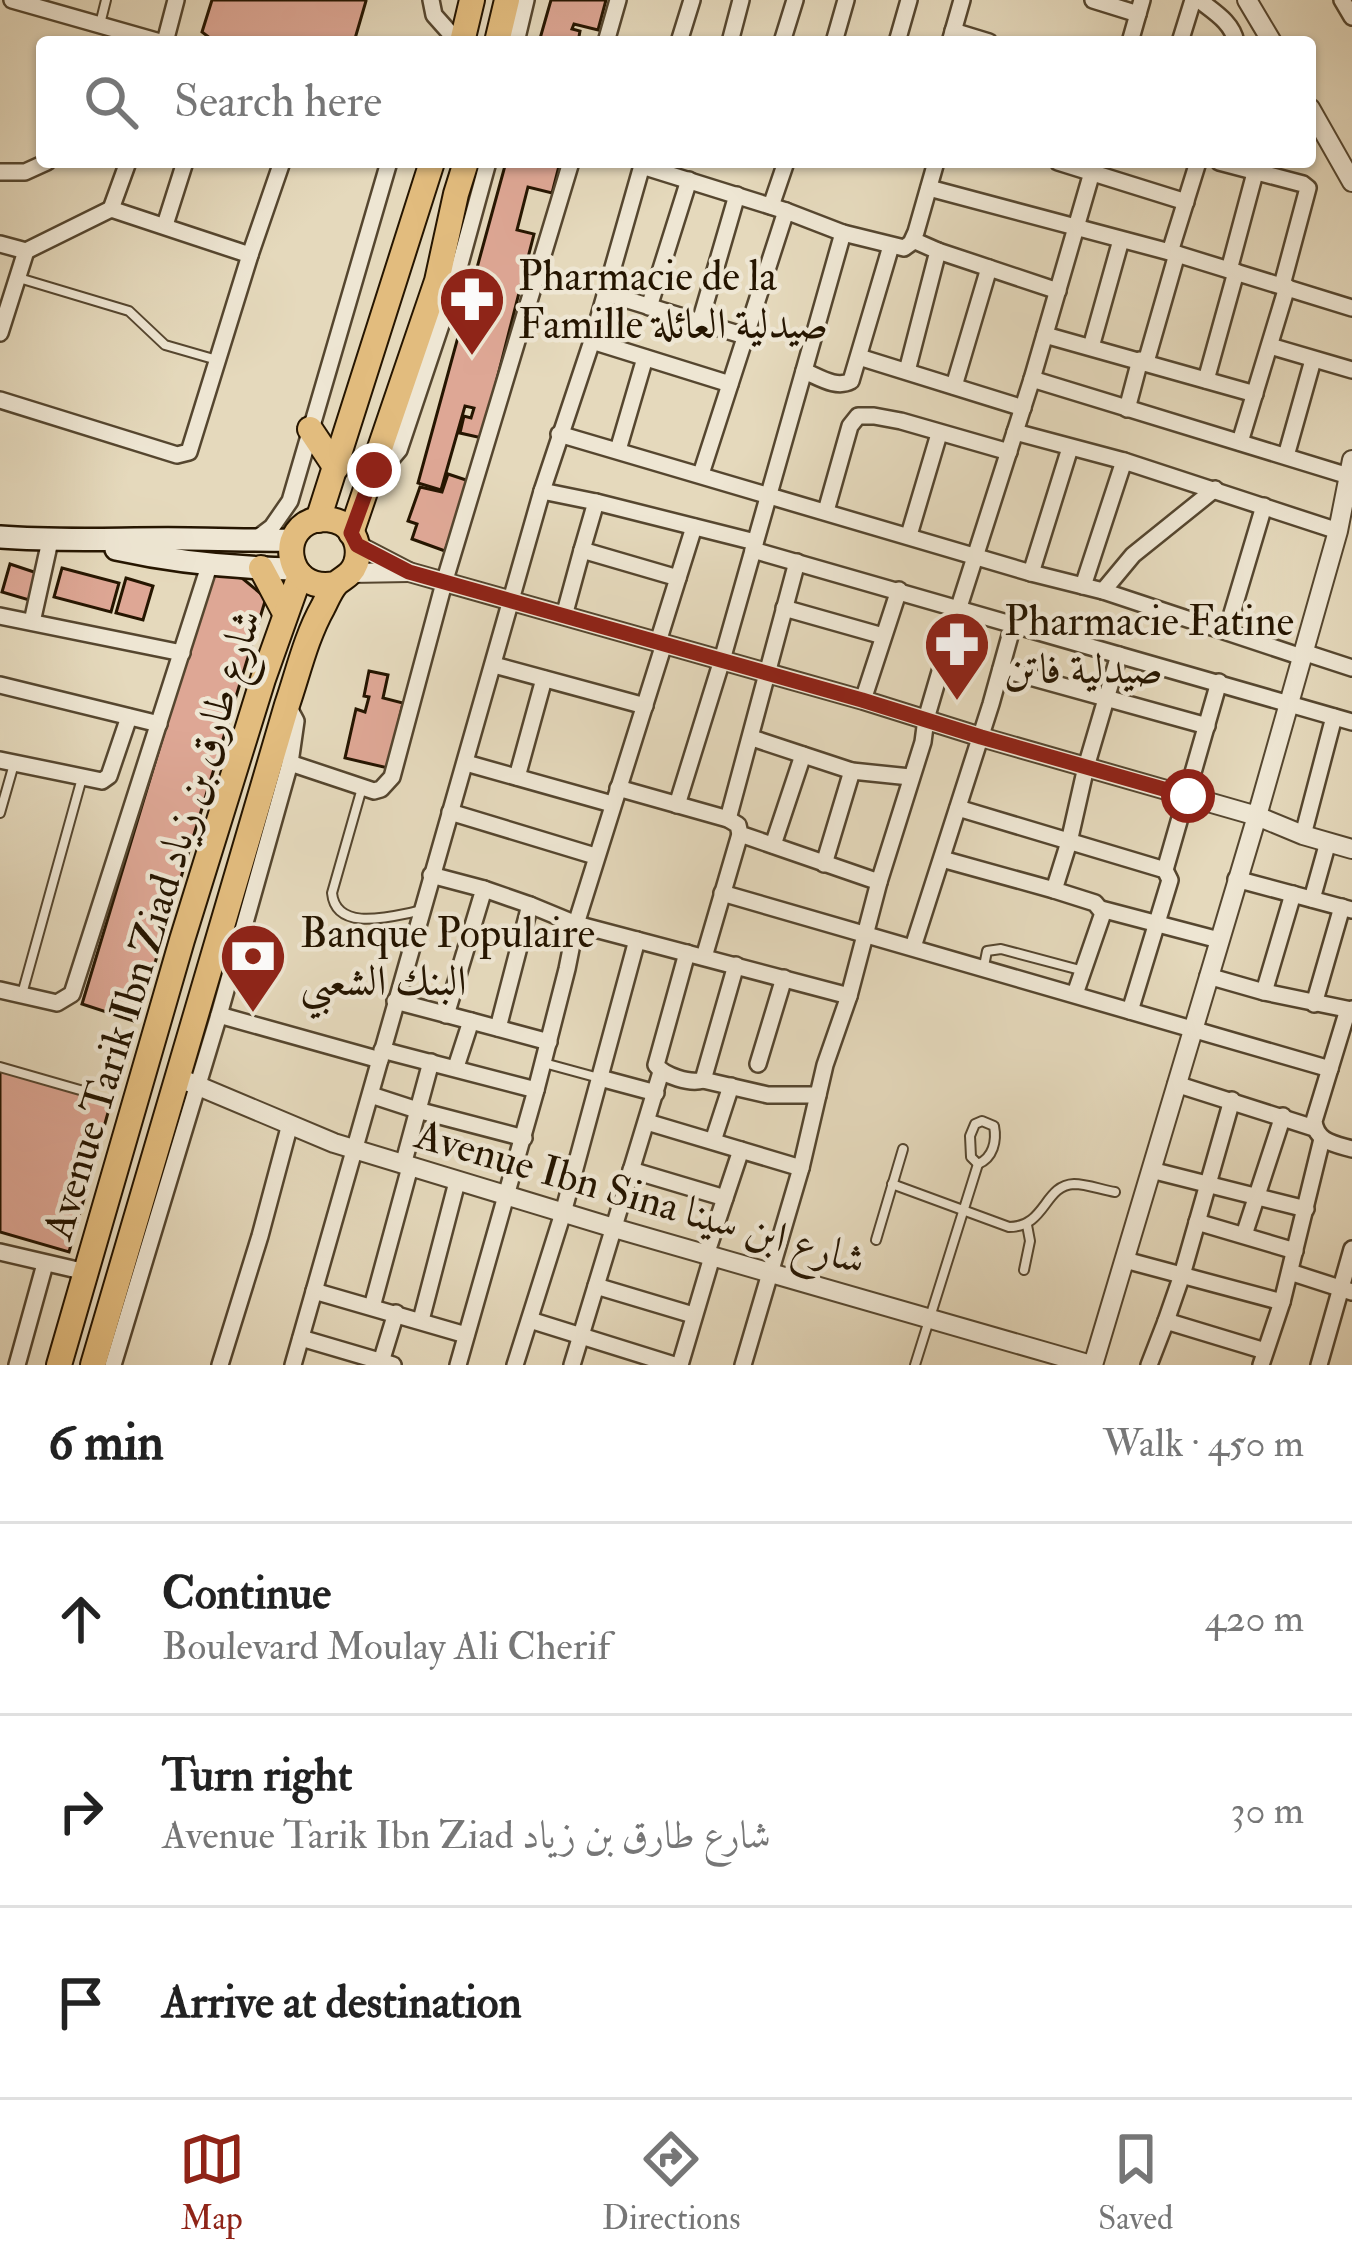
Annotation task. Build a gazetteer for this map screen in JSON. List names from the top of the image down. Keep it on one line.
{"streets":{"main road":["Avenue Tarik Ibn Ziad شارع طارق بن زياد"],"street":["Avenue Ibn Sina شارع ابن سينا"]},"crossings":[["Avenue Tarik Ibn Ziad شارع طارق بن زياد","Avenue Ibn Sina شارع ابن سينا"]],"places":{"pharmacy":["Pharmacie de la Famille صيدلية العائلة","Pharmacie Fatine صيدلية فاتن"],"bank":["Banque Populaire البنك الشعبي"]},"page":{"search":"Search here","heading":["6 min","Walk · 450 m"],"list":[["Continue","Boulevard Moulay Ali Cherif","420 m"],["Turn right","Avenue Tarik Ibn Ziad شارع طارق بن زياد","30 m"],"Arrive at destination"],"nav":["Map","Directions","Saved"]}}
